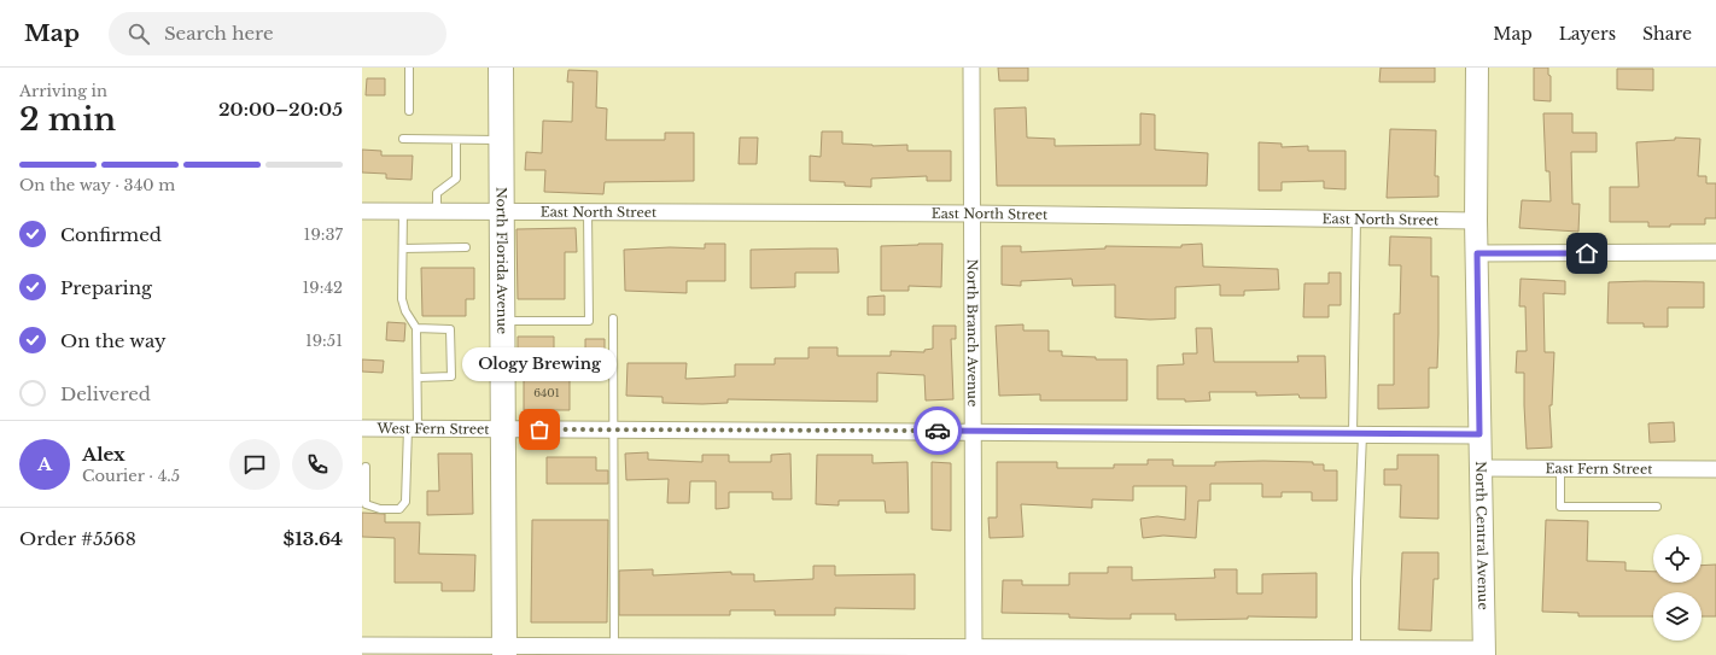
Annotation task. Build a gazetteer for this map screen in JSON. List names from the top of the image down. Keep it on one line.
{"streets":{"main road":["North Florida Avenue"],"street":["East North Street","North Branch Avenue","West Fern Street","East Fern Street","North Central Avenue"]},"crossings":[["East North Street","North Florida Avenue"],["East North Street","North Branch Avenue"],["East North Street","North Central Avenue"],["North Florida Avenue","West Fern Street"],["East Fern Street","North Central Avenue"]],"places":["Ology Brewing"],"house_numbers":["6401"],"page":{"header":"Map","search":"Search here","nav":["Map","Layers","Share"],"heading":["2 min","Arriving in","20:00–20:05"],"panel":["Alex","Courier · 4.5","Order #5568","$13.64"],"bar":"On the way · 340 m","list":[["Confirmed","19:37"],["Preparing","19:42"],["On the way","19:51"],"Delivered"],"bubble":"Ology Brewing","round":"A"}}
